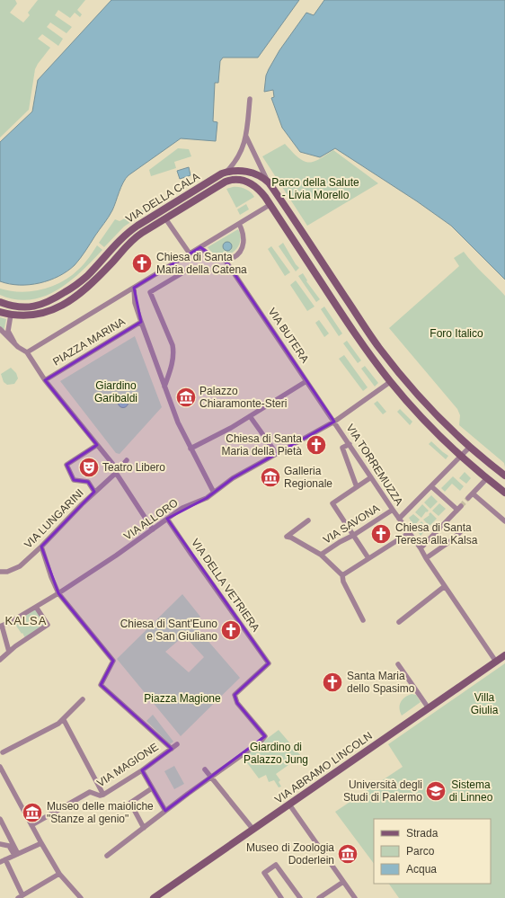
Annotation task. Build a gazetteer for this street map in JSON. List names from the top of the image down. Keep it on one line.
{"streets":{"main road":["VIA DELLA CALA","VIA ABRAMO LINCOLN"],"street":["VIA BUTERA","PIAZZA MARINA","VIA TORREMUZZA","VIA LUNGARINI","VIA ALLORO","VIA SAVONA","VIA DELLA VETRIERA","VIA MAGIONE"]},"crossings":[["VIA DELLA CALA","VIA ALLORO"],["VIA BUTERA","VIA TORREMUZZA"],["VIA BUTERA","VIA ALLORO"],["PIAZZA MARINA","VIA ALLORO"],["VIA TORREMUZZA","VIA ALLORO"],["VIA TORREMUZZA","VIA SAVONA"],["VIA TORREMUZZA","VIA ABRAMO LINCOLN"],["VIA ALLORO","VIA DELLA VETRIERA"]],"districts":["KALSA"],"parks":["Parco della Salute - Livia Morello","Foro Italico","Giardino Garibaldi","Villa Giulia","Piazza Magione","Giardino di Palazzo Jung","Sistema di Linneo"],"places":{"church":["Chiesa di Santa Maria della Catena","Chiesa di Santa Maria della Pietà","Chiesa di Santa Teresa alla Kalsa","Chiesa di Sant'Euno e San Giuliano","Santa Maria dello Spasimo"],"museum":["Palazzo Chiaramonte-Steri","Galleria Regionale","Museo delle maioliche \"Stanze al genio\"","Museo di Zoologia Doderlein"],"theatre":["Teatro Libero"],"school or university":["Università degli Studi di Palermo"]},"legend":["Strada","Parco","Acqua"]}
